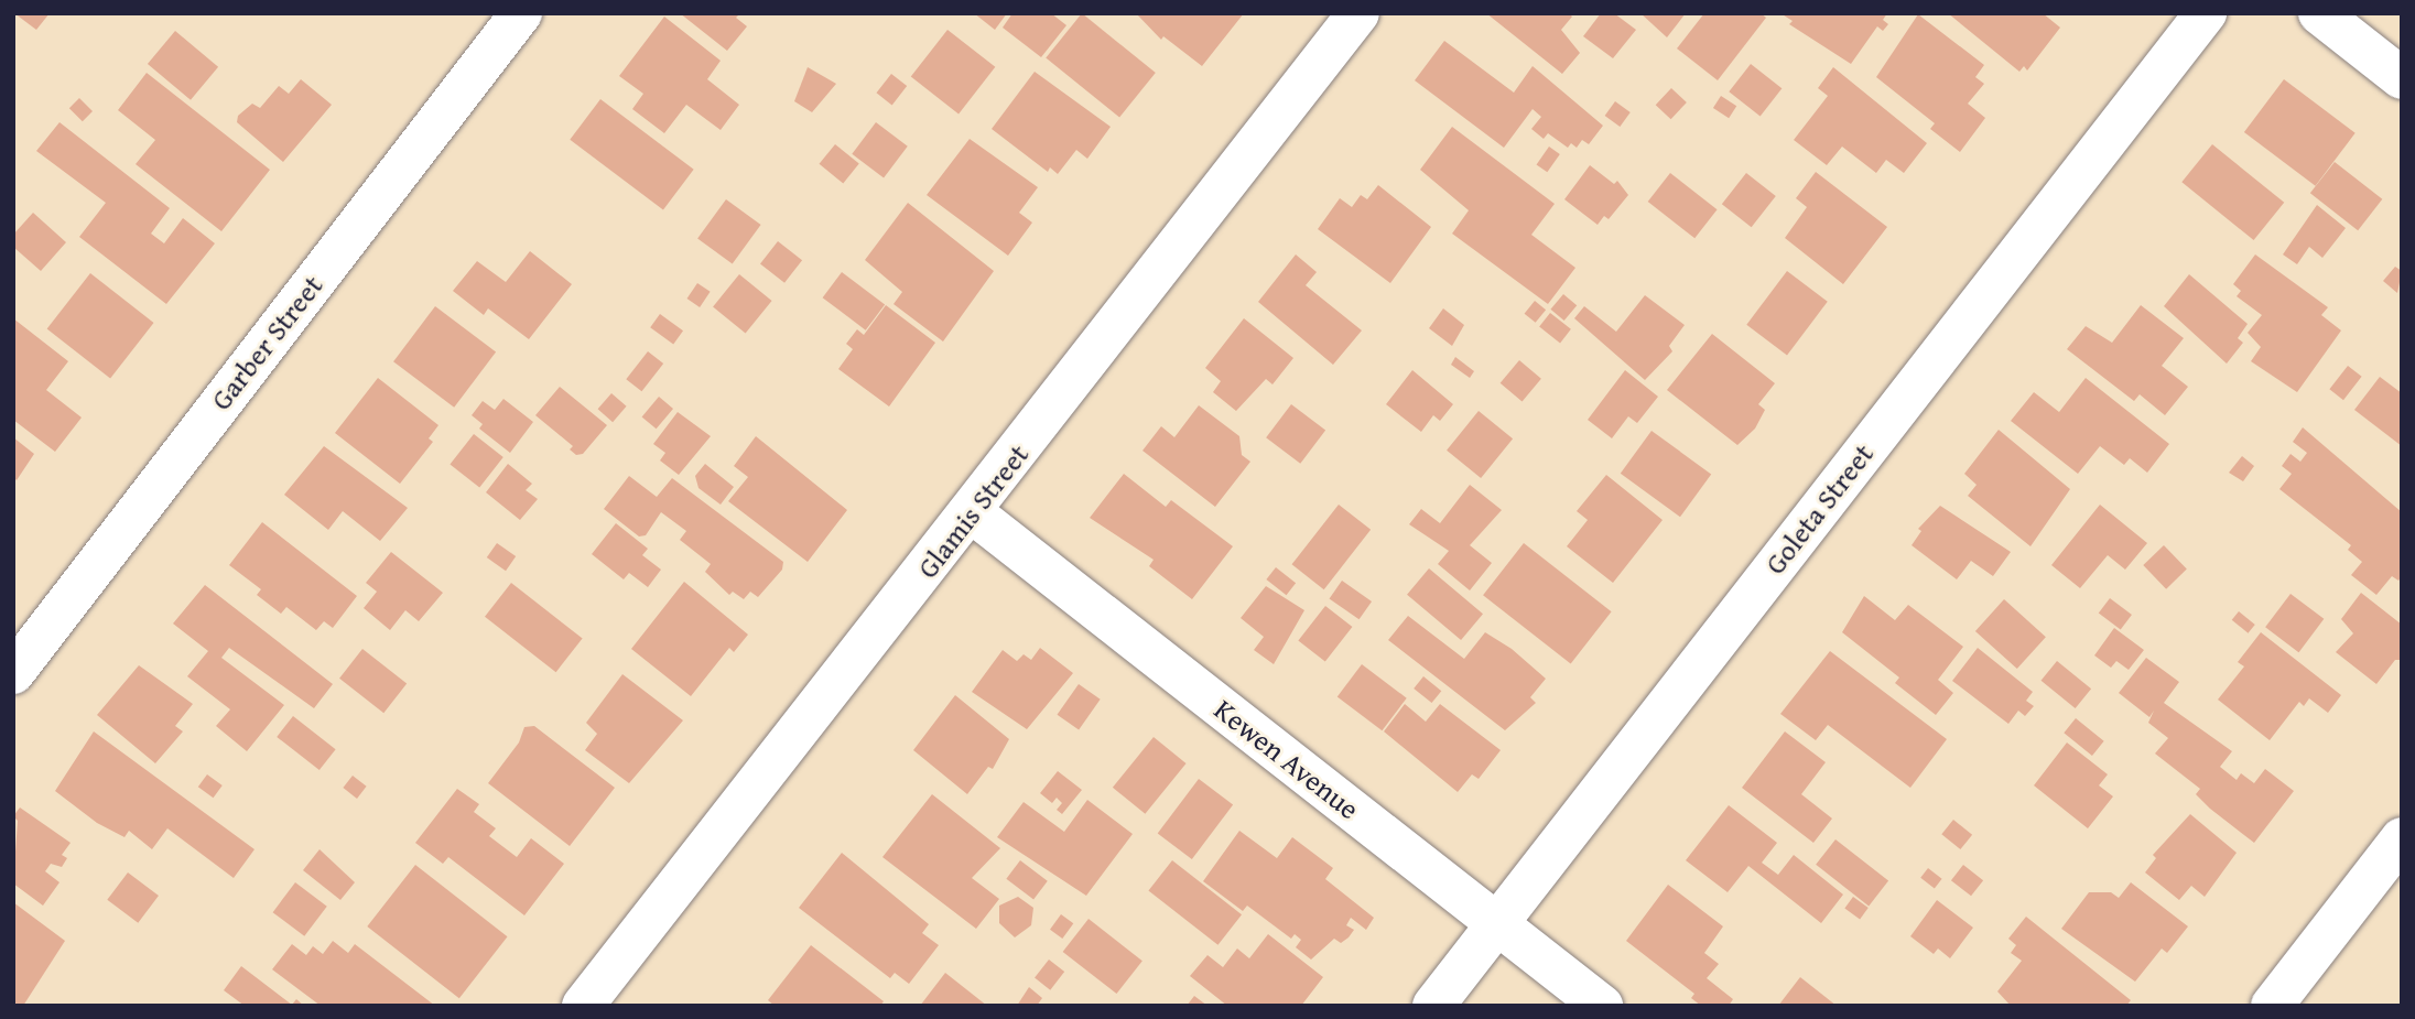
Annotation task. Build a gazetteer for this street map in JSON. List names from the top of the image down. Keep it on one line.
{"streets":{"street":["Garber Street","Goleta Street","Glamis Street","Kewen Avenue"]},"crossings":[["Goleta Street","Kewen Avenue"],["Glamis Street","Kewen Avenue"]]}
